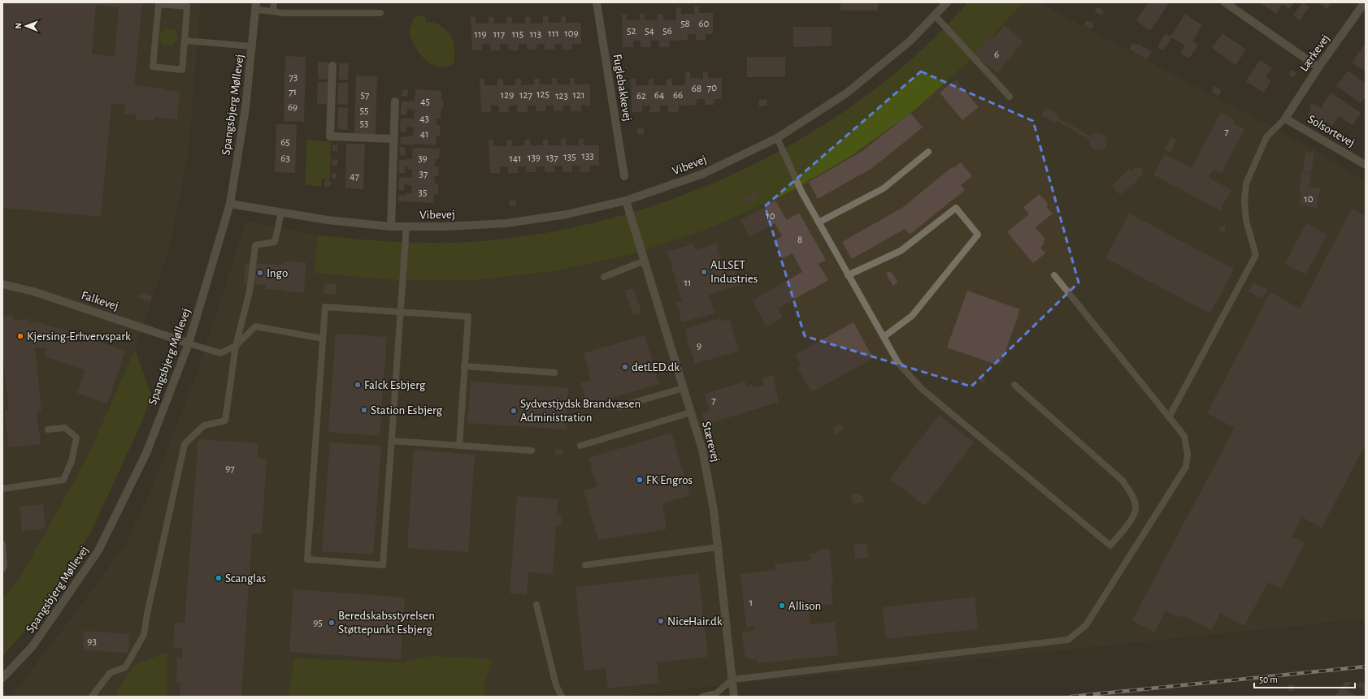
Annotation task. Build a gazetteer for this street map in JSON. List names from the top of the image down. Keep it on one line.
{"streets":{"street":["Lærkevej","Fuglebakkevej","Spangsbjerg Møllevej","Solsortevej","Vibevej","Falkevej","Stærevej"]},"crossings":[["Lærkevej","Solsortevej"],["Spangsbjerg Møllevej","Vibevej"],["Spangsbjerg Møllevej","Falkevej"],["Vibevej","Stærevej"]],"places":["ALLSET Industries","Ingo","Kjersing-Erhvervspark","detLED.dk","Falck Esbjerg","Station Esbjerg","Sydvestjydsk Brandvæsen Administration","FK Engros","Scanglas","Allison","NiceHair.dk","Beredskabsstyrelsen Støttepunkt Esbjerg"],"house_numbers":["58","60","52","54","56","111","109","119","117","115","113","6","73","70","68","71","125","57","129","127","121","64","66","123","62","45","69","55","43","53","7","41","65","133","135","139","137","63","39","141","37","47","35","10","10","8","11","9","7","97","1","95","93"],"scale_bar":"50 m","north":"left"}
